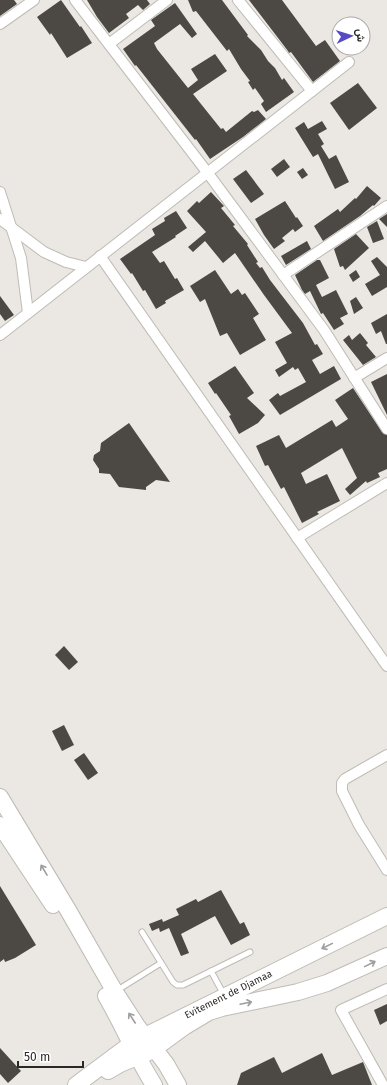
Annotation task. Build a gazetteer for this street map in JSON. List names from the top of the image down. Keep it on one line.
{"streets":{"main road":["Evitement de Djamaa"]},"scale_bar":"50 m","north":"right"}
